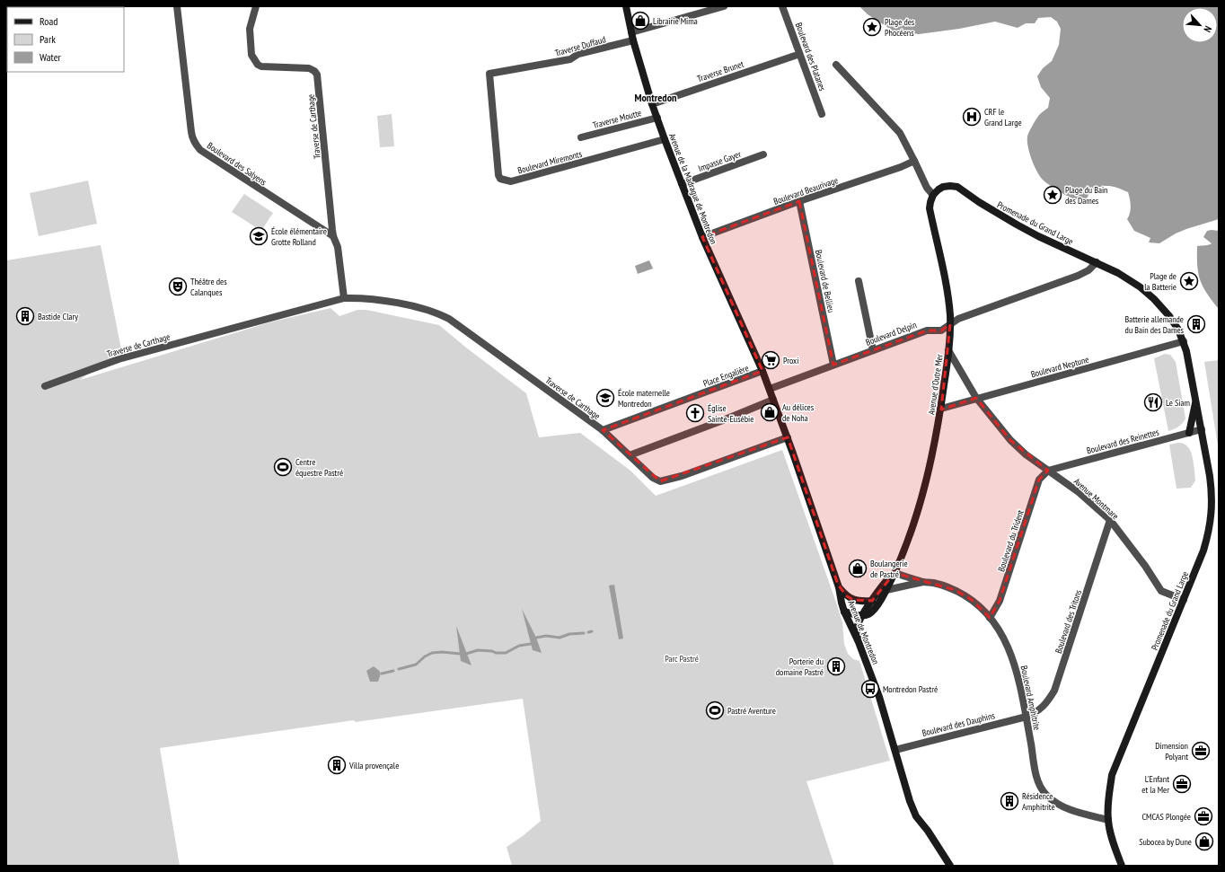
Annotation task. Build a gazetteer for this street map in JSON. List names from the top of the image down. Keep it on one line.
{"streets":{"street":["Traverse Duffaud","Boulevard des Platanes","Traverse Brunet","Traverse Moutte","Traverse de Carthage","Impasse Gayer","Boulevard Miremonts","Boulevard des Salyens","Avenue de la Madrague de Montredon","Boulevard Beaurivage","Promenade du Grand Large","Boulevard de Bellieu","Boulevard Delpin","Boulevard Neptune","Place Engalière","Avenue d'Outre Mer","Boulevard des Reinettes","Avenue Montmare","Boulevard du Trident","Boulevard des Tritons","Avenue de Montredon","Boulevard Amphitrite","Boulevard des Dauphins"]},"crossings":[["Traverse Duffaud","Boulevard Miremonts"],["Traverse Duffaud","Avenue de la Madrague de Montredon"],["Traverse Brunet","Avenue de la Madrague de Montredon"],["Traverse Moutte","Avenue de la Madrague de Montredon"],["Traverse de Carthage","Boulevard des Salyens"],["Traverse de Carthage","Place Engalière"],["Traverse de Carthage","Avenue de Montredon"],["Impasse Gayer","Avenue de la Madrague de Montredon"],["Boulevard Miremonts","Avenue de la Madrague de Montredon"],["Avenue de la Madrague de Montredon","Boulevard Beaurivage"],["Avenue de la Madrague de Montredon","Place Engalière"],["Boulevard Beaurivage","Boulevard de Bellieu"],["Promenade du Grand Large","Boulevard Delpin"],["Promenade du Grand Large","Boulevard Neptune"],["Promenade du Grand Large","Avenue d'Outre Mer"],["Promenade du Grand Large","Boulevard des Reinettes"],["Promenade du Grand Large","Avenue Montmare"],["Promenade du Grand Large","Boulevard Amphitrite"],["Boulevard de Bellieu","Boulevard Delpin"],["Boulevard Delpin","Place Engalière"],["Boulevard Delpin","Avenue d'Outre Mer"],["Boulevard Neptune","Avenue d'Outre Mer"],["Boulevard Neptune","Avenue Montmare"],["Place Engalière","Avenue de Montredon"],["Avenue d'Outre Mer","Avenue Montmare"],["Avenue d'Outre Mer","Avenue de Montredon"],["Avenue d'Outre Mer","Boulevard Amphitrite"],["Boulevard des Reinettes","Avenue Montmare"],["Boulevard des Reinettes","Boulevard du Trident"],["Avenue Montmare","Boulevard du Trident"],["Avenue Montmare","Boulevard des Tritons"],["Boulevard du Trident","Boulevard Amphitrite"],["Boulevard des Tritons","Boulevard Amphitrite"],["Boulevard des Tritons","Boulevard des Dauphins"],["Avenue de Montredon","Boulevard des Dauphins"],["Boulevard Amphitrite","Boulevard des Dauphins"]],"districts":["Montredon"],"parks":["Parc Pastré"],"places":{"shop":["Librairie Mima","Au délices de Noha","Boulangerie de Pastré","Subocea by Dune"],"place":["Plage des Phocéens","Plage du Bain des Dames","Plage de la Batterie"],"hospital":["CRF le Grand Large"],"school or university":["École élémentaire Grotte Rolland","École maternelle Montredon"],"theatre":["Théâtre des Calanques"],"building":["Bastide Clary","Batterie allemande du Bain des Dames","Porterie du domaine Pastré","Villa provençale","Résidence Amphitrite"],"supermarket":["Proxi"],"restaurant":["Le Siam"],"church":["Église Sainte-Eusébie"],"sports":["Centre équestre Pastré","Pastré Aventure"],"bus stop":["Montredon Pastré"],"office":["Dimension Polyant","L'Enfant et la Mer","CMCAS Plongée"]},"legend":["Road","Park","Water"],"north":"bottom right"}
